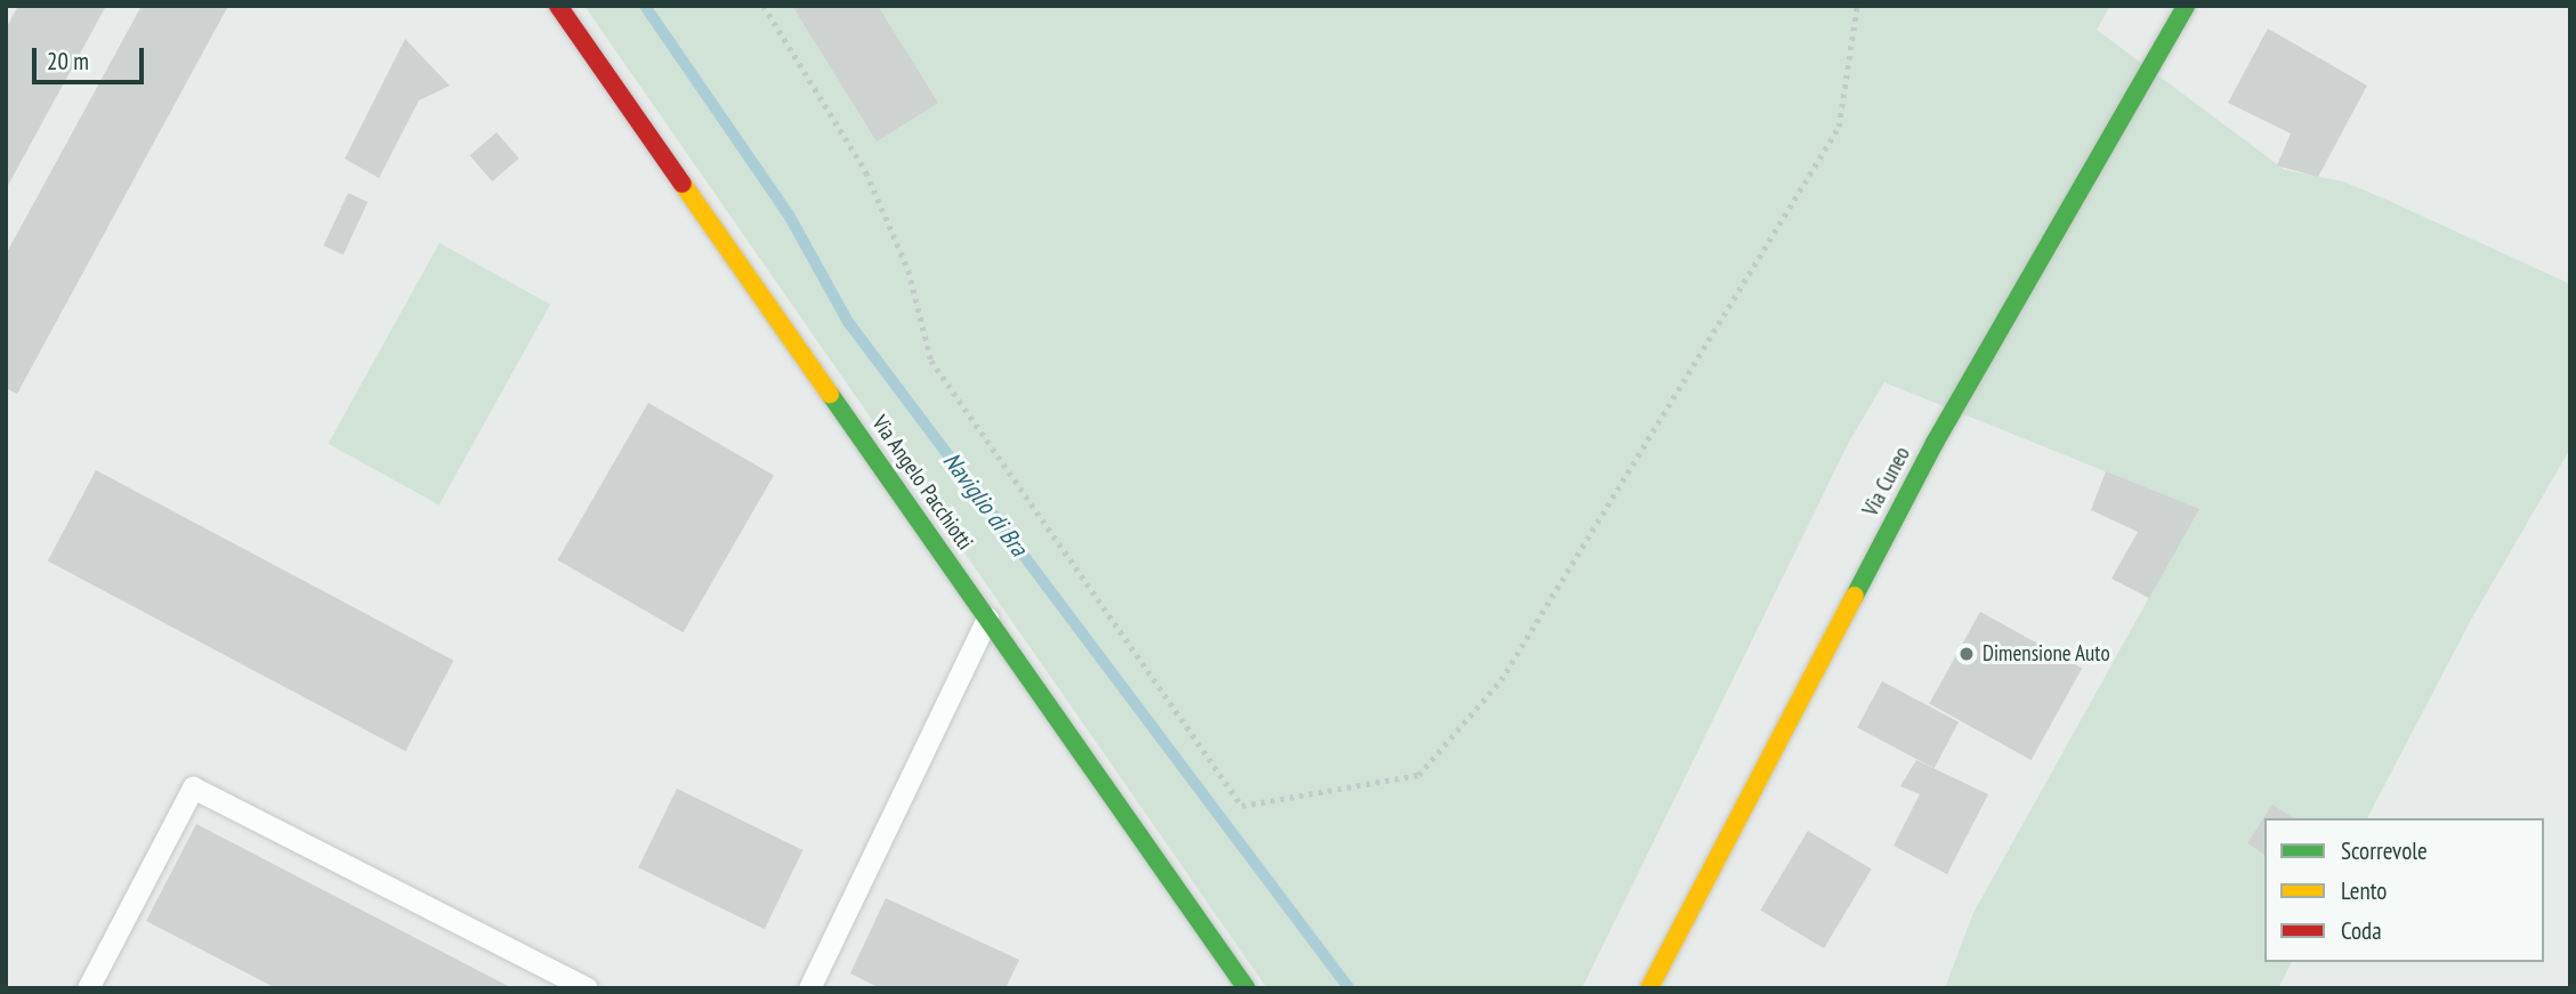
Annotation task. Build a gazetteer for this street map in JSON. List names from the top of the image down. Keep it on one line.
{"streets":{"street":["Via Cuneo","Via Angelo Pacchiotti"]},"water":["Naviglio di Bra"],"places":["Dimensione Auto"],"legend":["Scorrevole","Lento","Coda"],"scale_bar":"20 m"}
